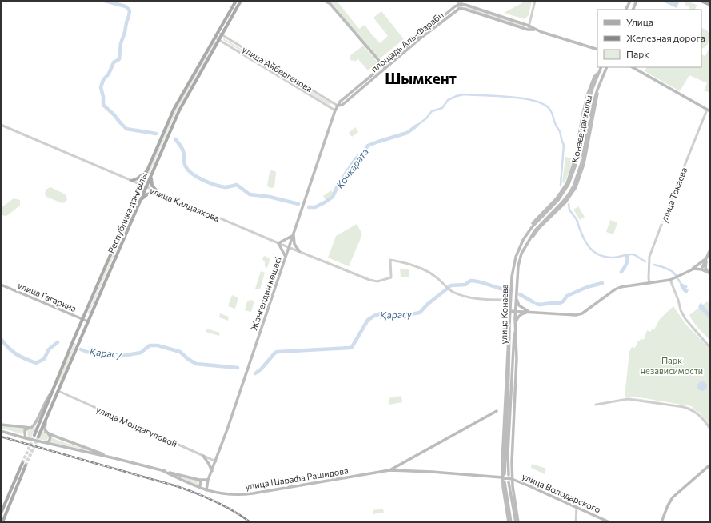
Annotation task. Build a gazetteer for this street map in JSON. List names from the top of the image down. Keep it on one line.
{"streets":{"main road":["площадь Аль-Фараби","Қонаев даңғылы","Республика даңғылы","Жангелдин көшесі","улица Гагарина","улица Конаева","улица Шарафа Рашидова","улица Володарского"],"street":["улица Айбергенова","улица Токаева","улица Калдаякова","улица Молдагуловой"]},"crossings":[["площадь Аль-Фараби","улица Айбергенова"],["улица Айбергенова","Республика даңғылы"],["улица Айбергенова","Жангелдин көшесі"],["Қонаев даңғылы","улица Конаева"],["улица Калдаякова","Республика даңғылы"],["улица Калдаякова","Жангелдин көшесі"],["улица Калдаякова","улица Конаева"],["Республика даңғылы","улица Гагарина"],["Республика даңғылы","улица Молдагуловой"],["Жангелдин көшесі","улица Молдагуловой"],["Жангелдин көшесі","улица Шарафа Рашидова"],["улица Конаева","улица Володарского"],["улица Шарафа Рашидова","улица Володарского"]],"districts":["Шымкент"],"water":["Кочкарата","Қарасу"],"parks":["Парк независимости"],"legend":["Улица","Железная дорога","Парк"]}
